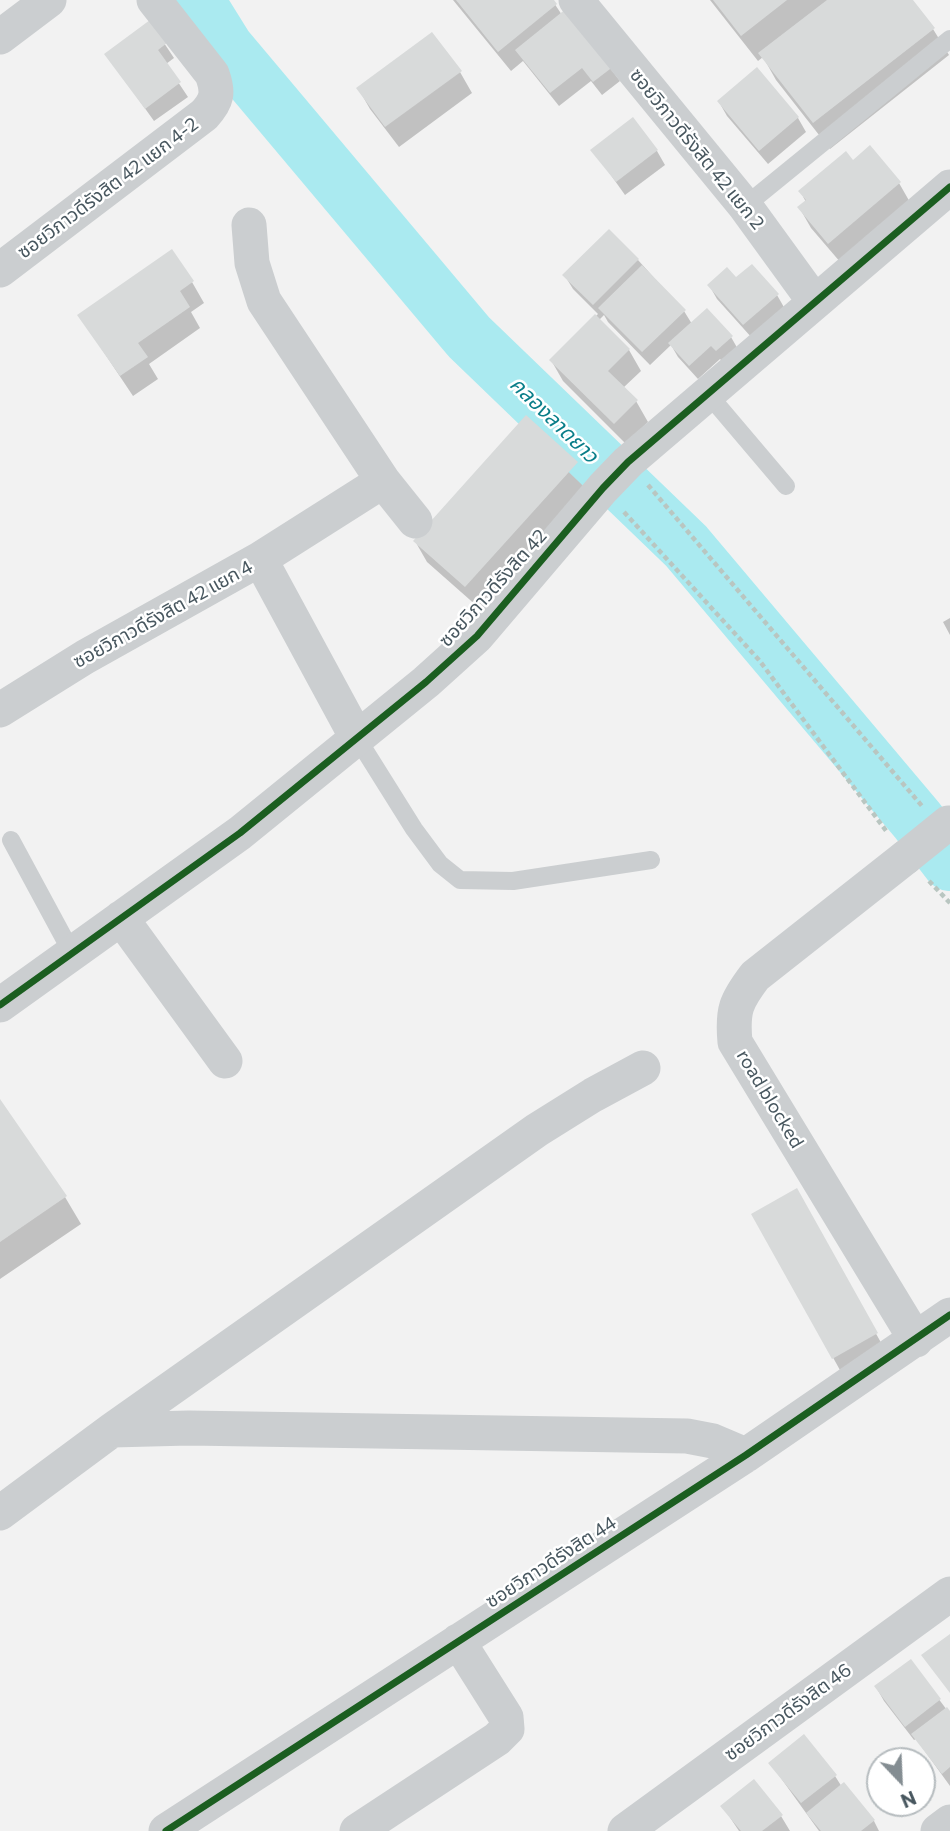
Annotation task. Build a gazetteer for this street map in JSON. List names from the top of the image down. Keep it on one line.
{"streets":{"street":["ซอยวิภาวดีรังสิต 42 แยก 2","ซอยวิภาวดีรังสิต 42 แยก 4-2","ซอยวิภาวดีรังสิต 42","ซอยวิภาวดีรังสิต 42 แยก 4","road blocked","ซอยวิภาวดีรังสิต 44","ซอยวิภาวดีรังสิต 46"]},"crossings":[["ซอยวิภาวดีรังสิต 42 แยก 2","ซอยวิภาวดีรังสิต 42"],["ซอยวิภาวดีรังสิต 42","ซอยวิภาวดีรังสิต 42 แยก 4"],["road blocked","ซอยวิภาวดีรังสิต 44"]],"water":["คลองลาดยาว"],"north":"bottom right"}
